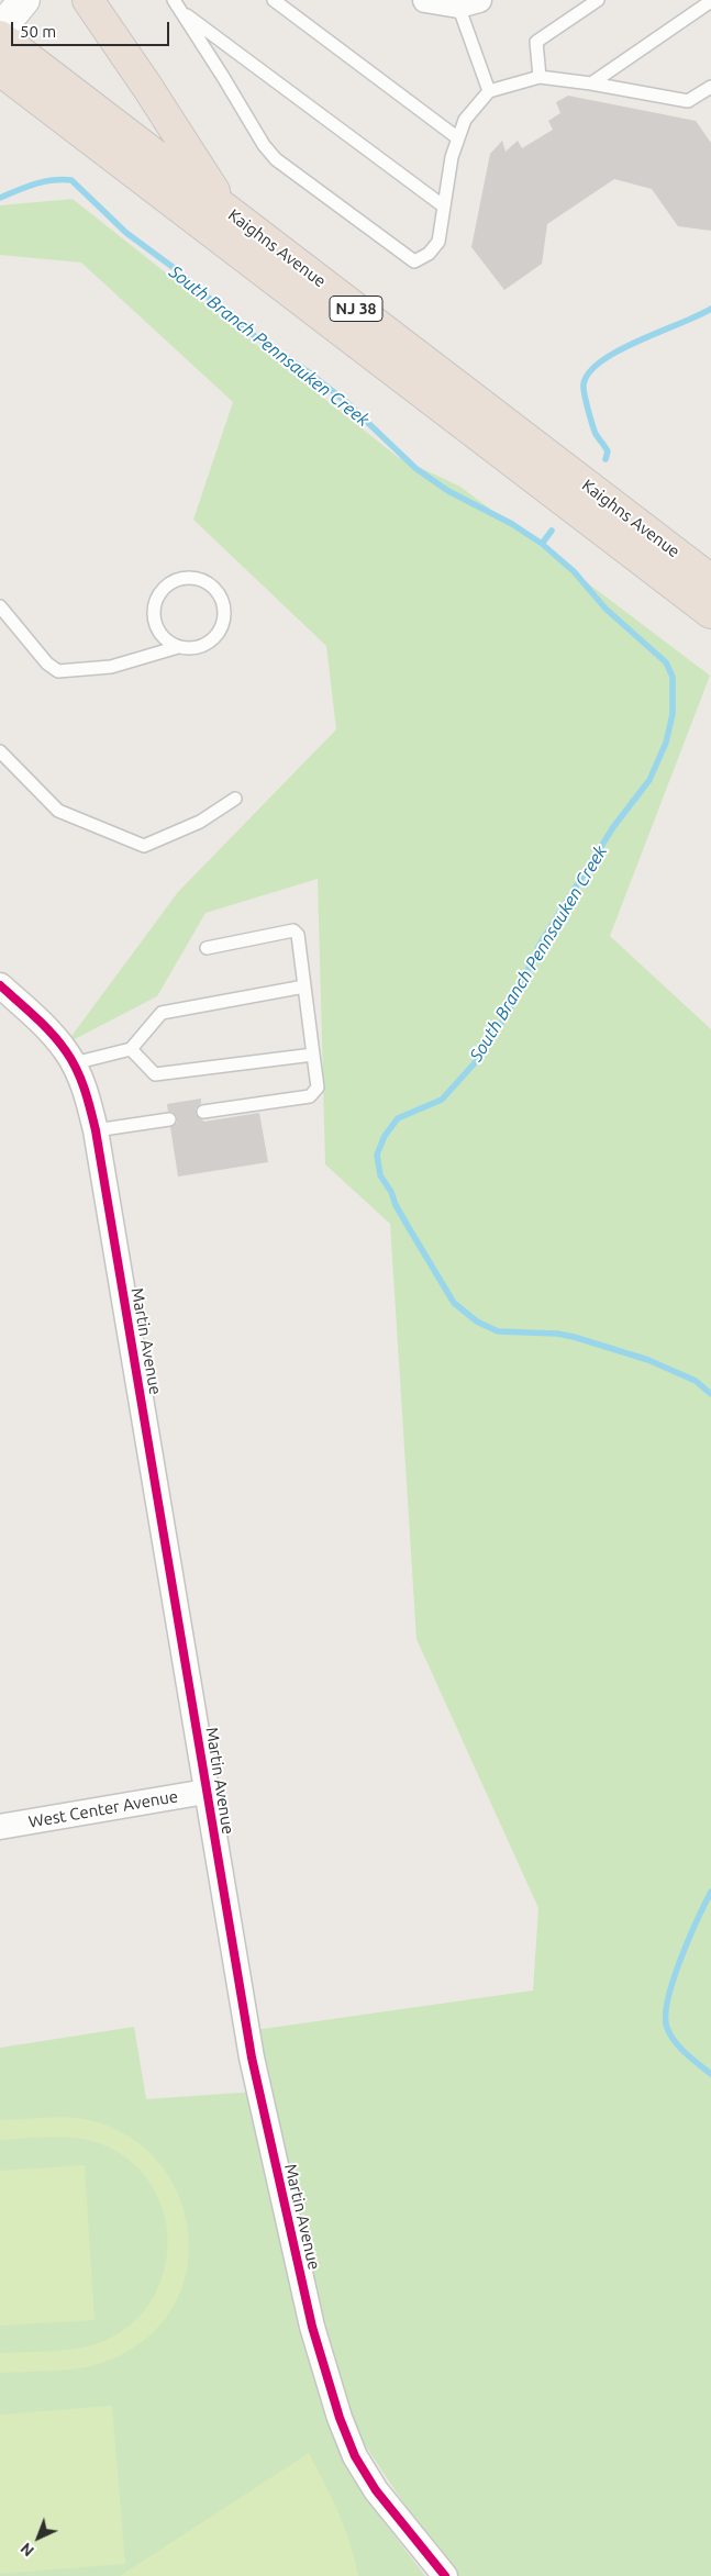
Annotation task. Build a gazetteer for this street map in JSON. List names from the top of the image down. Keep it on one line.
{"streets":{"highway":["Kaighns Avenue","NJ 38"],"street":["Martin Avenue","West Center Avenue"]},"crossings":[["Martin Avenue","West Center Avenue"]],"water":["South Branch Pennsauken Creek"],"scale_bar":"50 m","north":"bottom left"}
